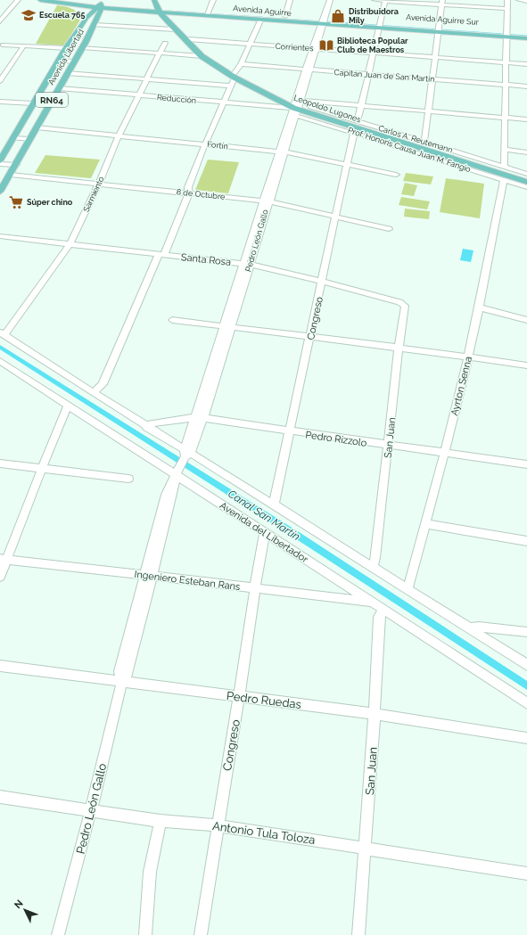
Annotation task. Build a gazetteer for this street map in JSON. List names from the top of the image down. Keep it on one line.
{"streets":{"main road":["Avenida Aguirre","Avenida Aguirre Sur","Avenida Libertad","RN64","Leopoldo Lugones"],"street":["Corrientes","Capitán Juan de San Martín","Reducción","Carlos A. Reutemann","Fortín","Prof. Honoris Causa Juan M. Fangio","Sarmiento","8 de Octubre","Pedro León Gallo","Santa Rosa","Congreso","Ayrton Senna","San Juan","Pedro Rizzolo","Avenida del Libertador","Ingeniero Esteban Rans","Pedro Ruedas","Antonio Tula Toloza"]},"crossings":[["Avenida Aguirre","Avenida Aguirre Sur"],["Avenida Aguirre","Leopoldo Lugones"],["Avenida Aguirre","Pedro León Gallo"],["Avenida Aguirre Sur","Pedro León Gallo"],["Corrientes","Leopoldo Lugones"],["Corrientes","Pedro León Gallo"],["Avenida Libertad","Reducción"],["Avenida Libertad","Fortín"],["Avenida Libertad","8 de Octubre"],["Capitán Juan de San Martín","Pedro León Gallo"],["Reducción","Leopoldo Lugones"],["Reducción","Prof. Honoris Causa Juan M. Fangio"],["Reducción","Sarmiento"],["Reducción","Pedro León Gallo"],["Leopoldo Lugones","Prof. Honoris Causa Juan M. Fangio"],["Leopoldo Lugones","Pedro León Gallo"],["Fortín","Sarmiento"],["Fortín","Pedro León Gallo"],["Fortín","Congreso"],["Prof. Honoris Causa Juan M. Fangio","Pedro León Gallo"],["Prof. Honoris Causa Juan M. Fangio","Congreso"],["Prof. Honoris Causa Juan M. Fangio","Ayrton Senna"],["Sarmiento","8 de Octubre"],["Sarmiento","Santa Rosa"],["8 de Octubre","Pedro León Gallo"],["8 de Octubre","Congreso"],["Pedro León Gallo","Santa Rosa"],["Pedro León Gallo","Pedro Rizzolo"],["Pedro León Gallo","Avenida del Libertador"],["Pedro León Gallo","Ingeniero Esteban Rans"],["Pedro León Gallo","Pedro Ruedas"],["Pedro León Gallo","Antonio Tula Toloza"],["Santa Rosa","Congreso"],["Santa Rosa","San Juan"],["Congreso","Pedro Rizzolo"],["Congreso","Avenida del Libertador"],["Congreso","Ingeniero Esteban Rans"],["Congreso","Pedro Ruedas"],["Congreso","Antonio Tula Toloza"],["Ayrton Senna","Pedro Rizzolo"],["San Juan","Pedro Rizzolo"],["San Juan","Avenida del Libertador"],["San Juan","Pedro Ruedas"],["San Juan","Antonio Tula Toloza"],["Avenida del Libertador","Ingeniero Esteban Rans"]],"water":["Canal San Martín"],"places":{"school or university":["Escuela 765"],"shop":["Distribuidora Mily"],"library":["Biblioteca Popular Club de Maestros"],"supermarket":["Súper chino"]},"north":"top left"}
